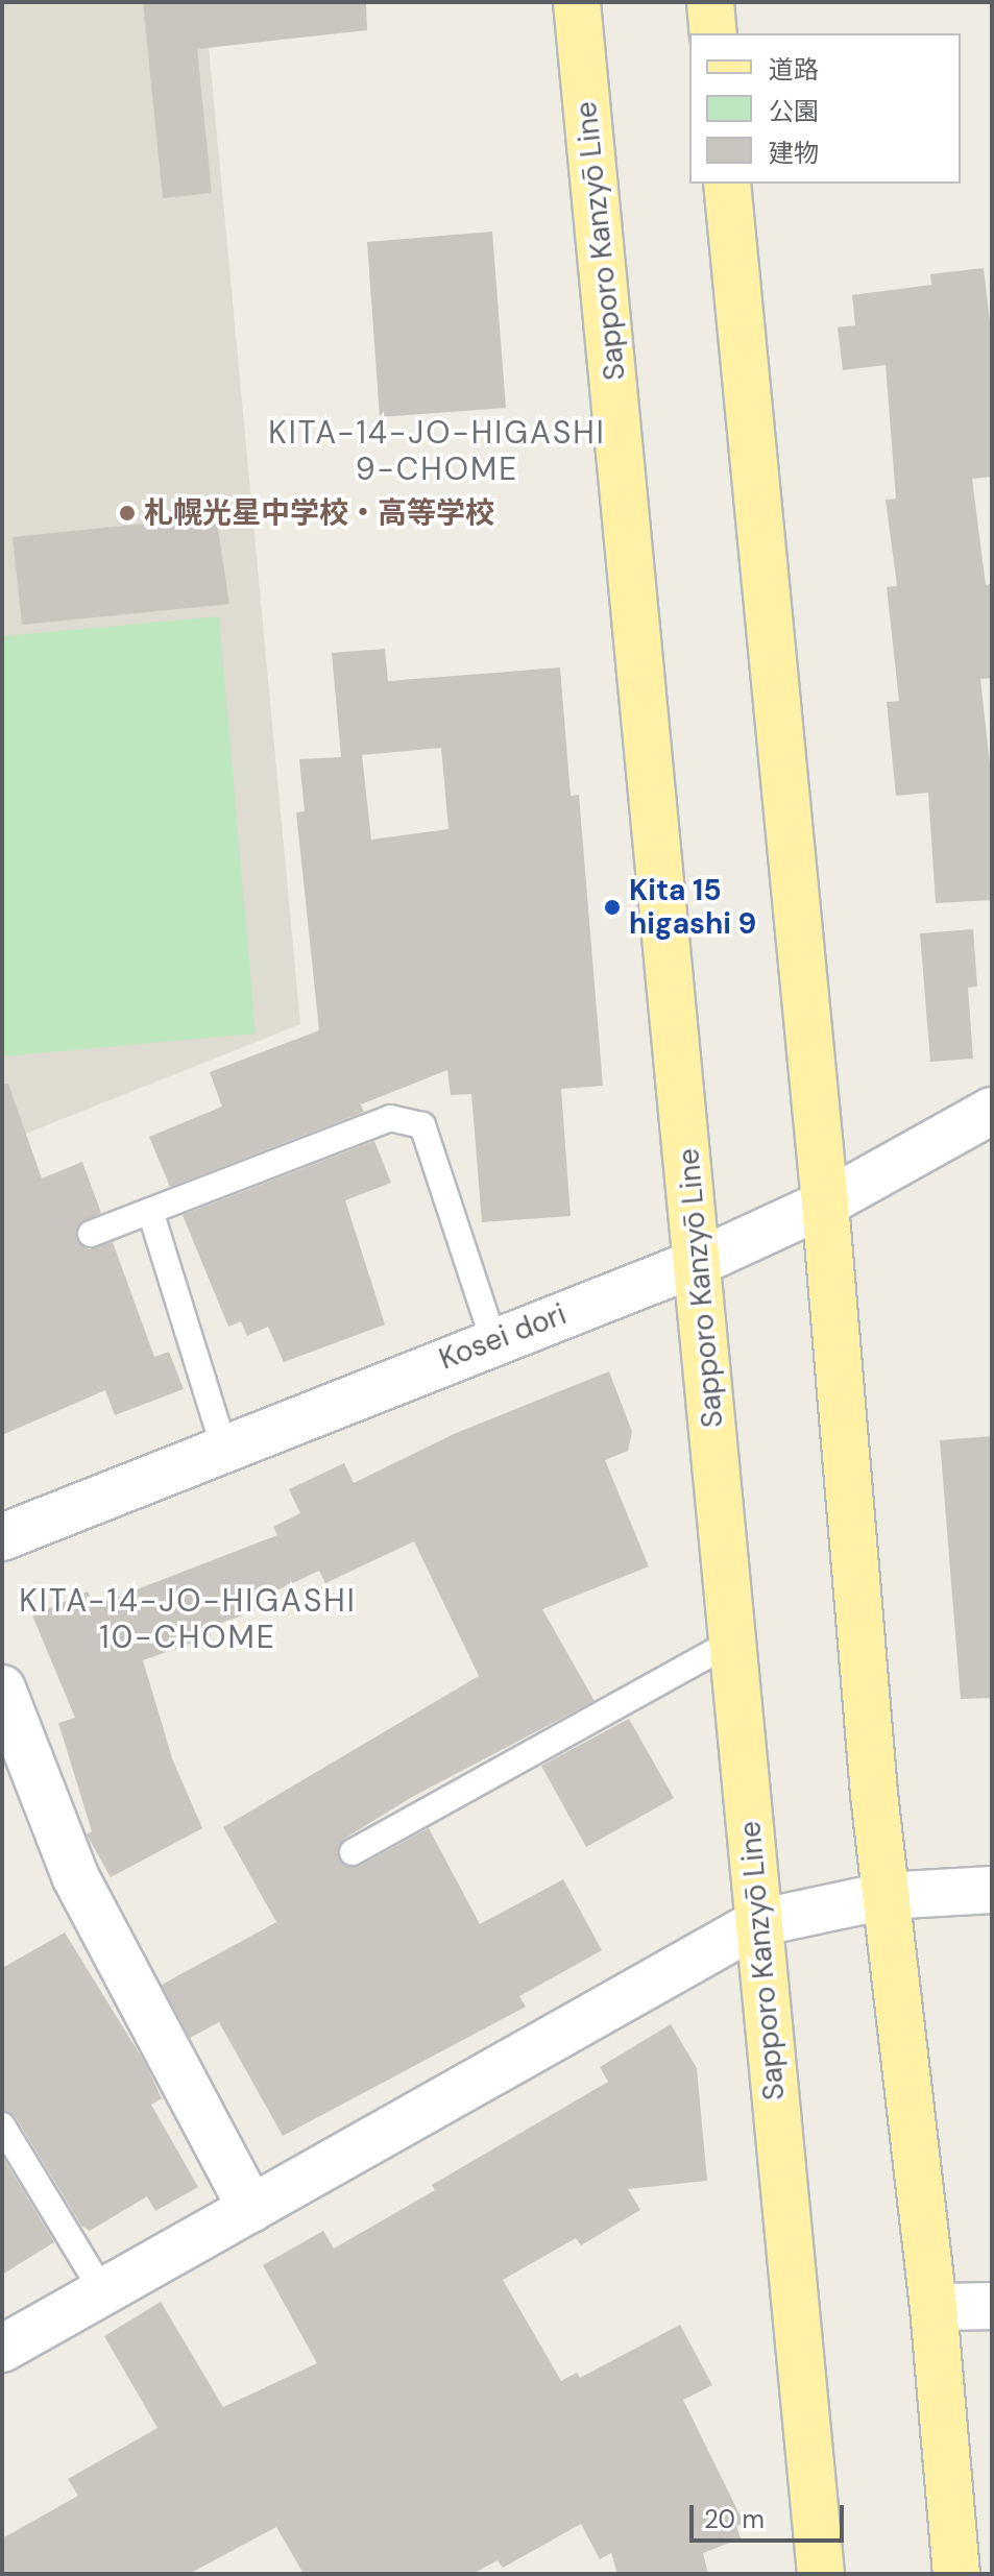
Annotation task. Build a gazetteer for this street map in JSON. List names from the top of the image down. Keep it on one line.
{"streets":{"main road":["Sapporo Kanzyō Line"],"street":["Kosei dori"]},"crossings":[["Sapporo Kanzyō Line","Kosei dori"]],"districts":["KITA-14-JO-HIGASHI 9-CHOME","KITA-14-JO-HIGASHI 10-CHOME"],"places":["札幌光星中学校・高等学校","Kita 15 higashi 9"],"legend":["道路","公園","建物"],"scale_bar":"20 m"}
